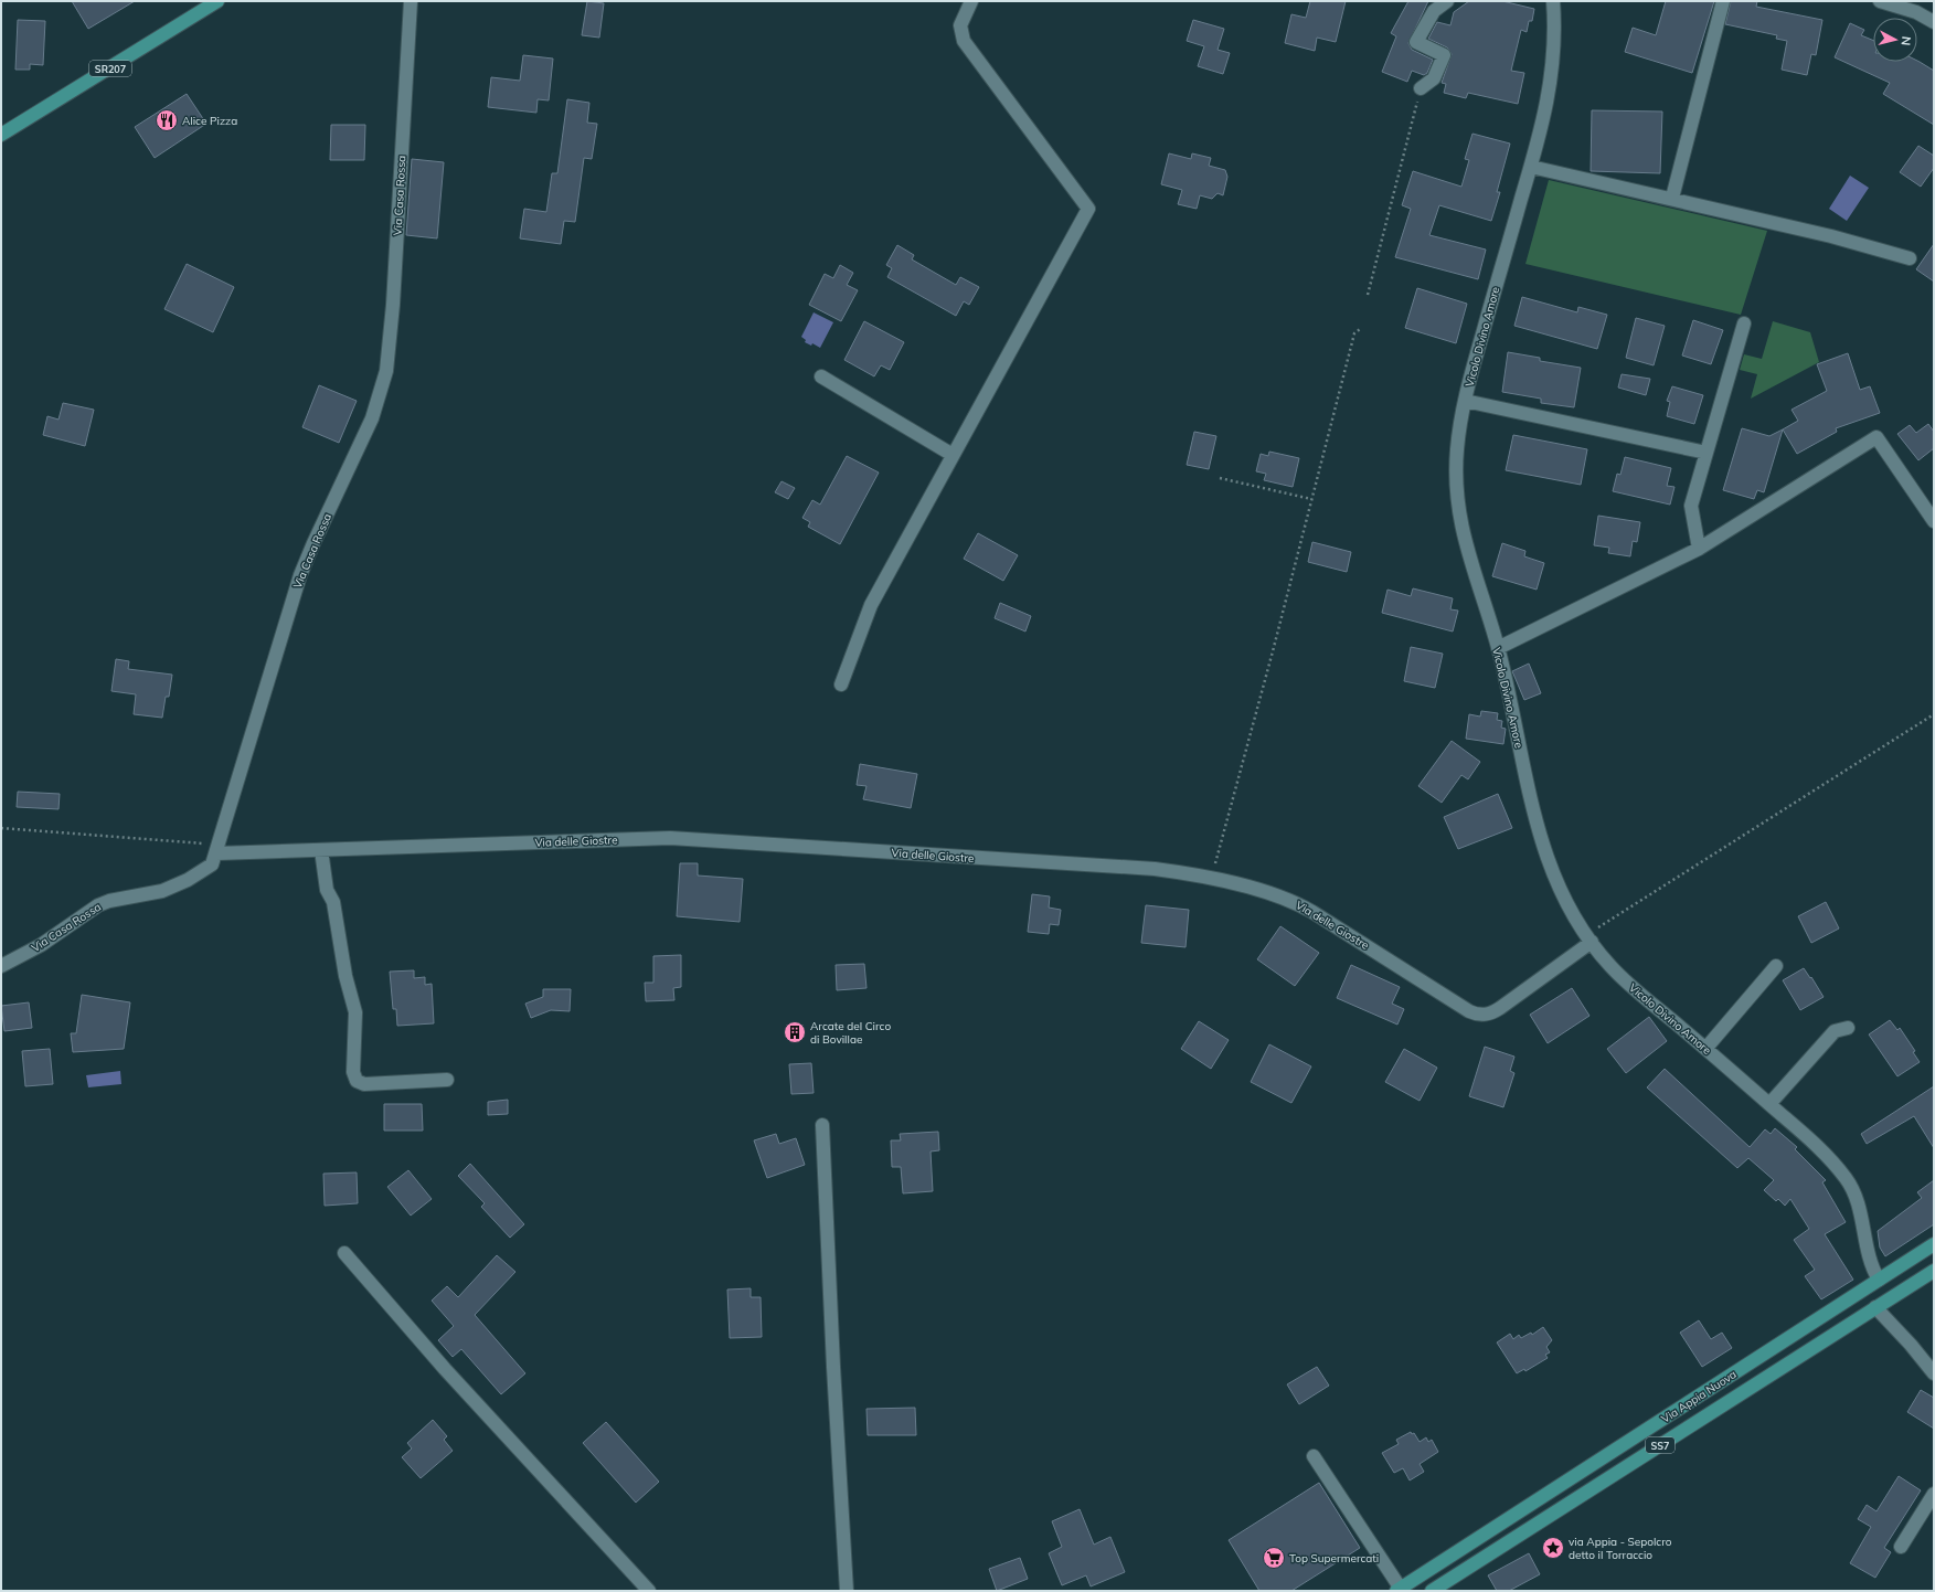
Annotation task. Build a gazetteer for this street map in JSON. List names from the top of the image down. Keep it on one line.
{"streets":{"main road":["SR207","Via Appia Nuova","SS7"],"street":["Via Casa Rossa","Vicolo Divino Amore","Via delle Giostre"]},"crossings":[["Via Casa Rossa","Via delle Giostre"],["Vicolo Divino Amore","Via delle Giostre"],["Vicolo Divino Amore","Via Appia Nuova"]],"places":{"restaurant":["Alice Pizza"],"building":["Arcate del Circo di Bovillae"],"place":["via Appia - Sepolcro detto il Torraccio"],"supermarket":["Top Supermercati"]},"north":"right"}
